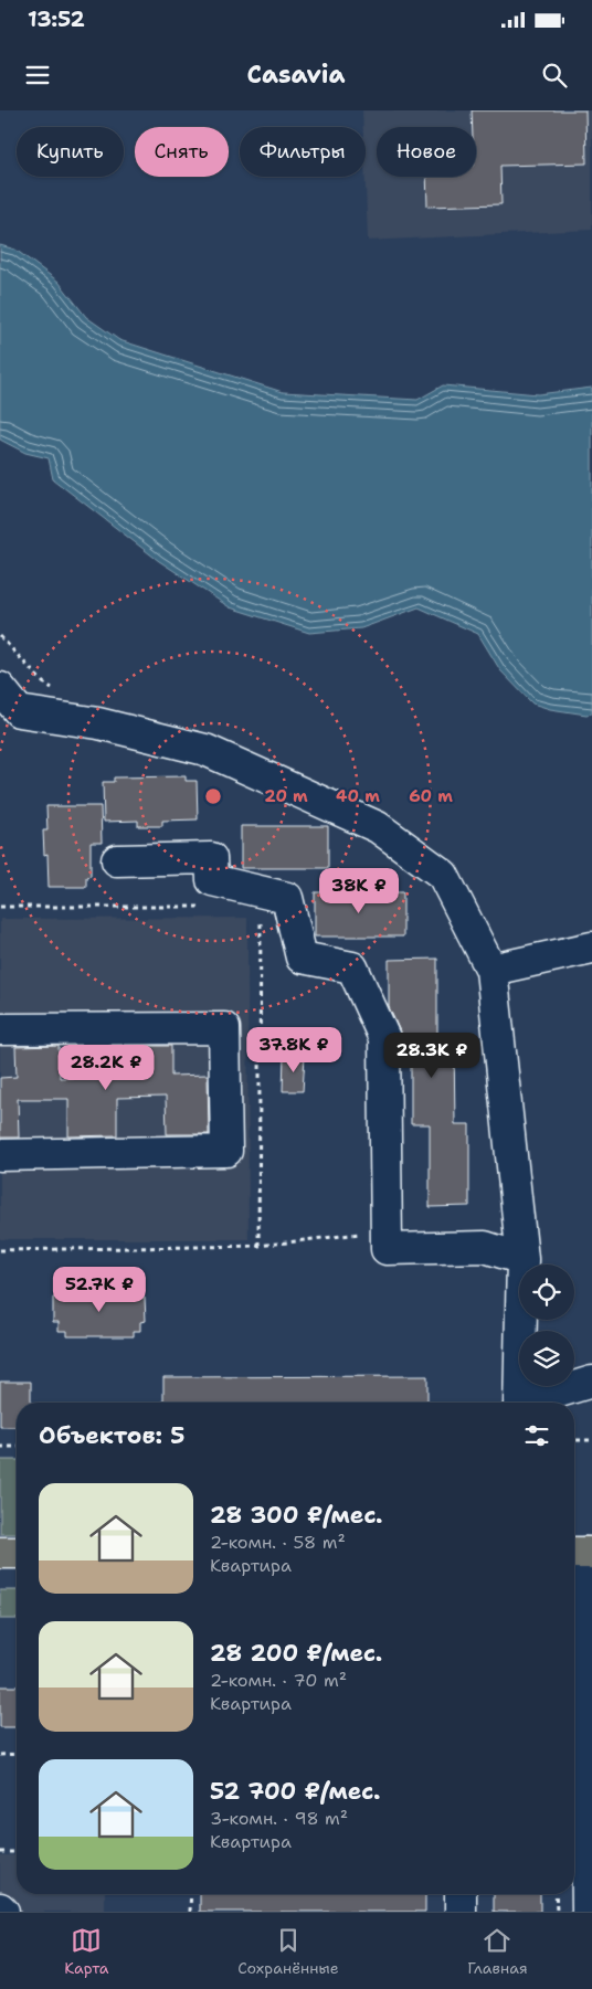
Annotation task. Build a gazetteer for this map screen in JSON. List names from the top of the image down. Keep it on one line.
{"page":{"status":"13:52","header":"Casavia","chip":["Купить","Снять","Фильтры","Новое"],"price":["38K ₽","37.8K ₽","28.3K ₽","28.2K ₽","52.7K ₽"],"heading":"Объектов: 5","list":[{"name":"28 300 ₽/мес.","note":"2-комн. · 58 m² · Квартира"},{"name":"28 200 ₽/мес.","note":"2-комн. · 70 m² · Квартира"},{"name":"52 700 ₽/мес.","note":"3-комн. · 98 m² · Квартира"}],"tabs":["Карта","Сохранённые","Главная"]},"rings":["20 m","40 m","60 m"]}
